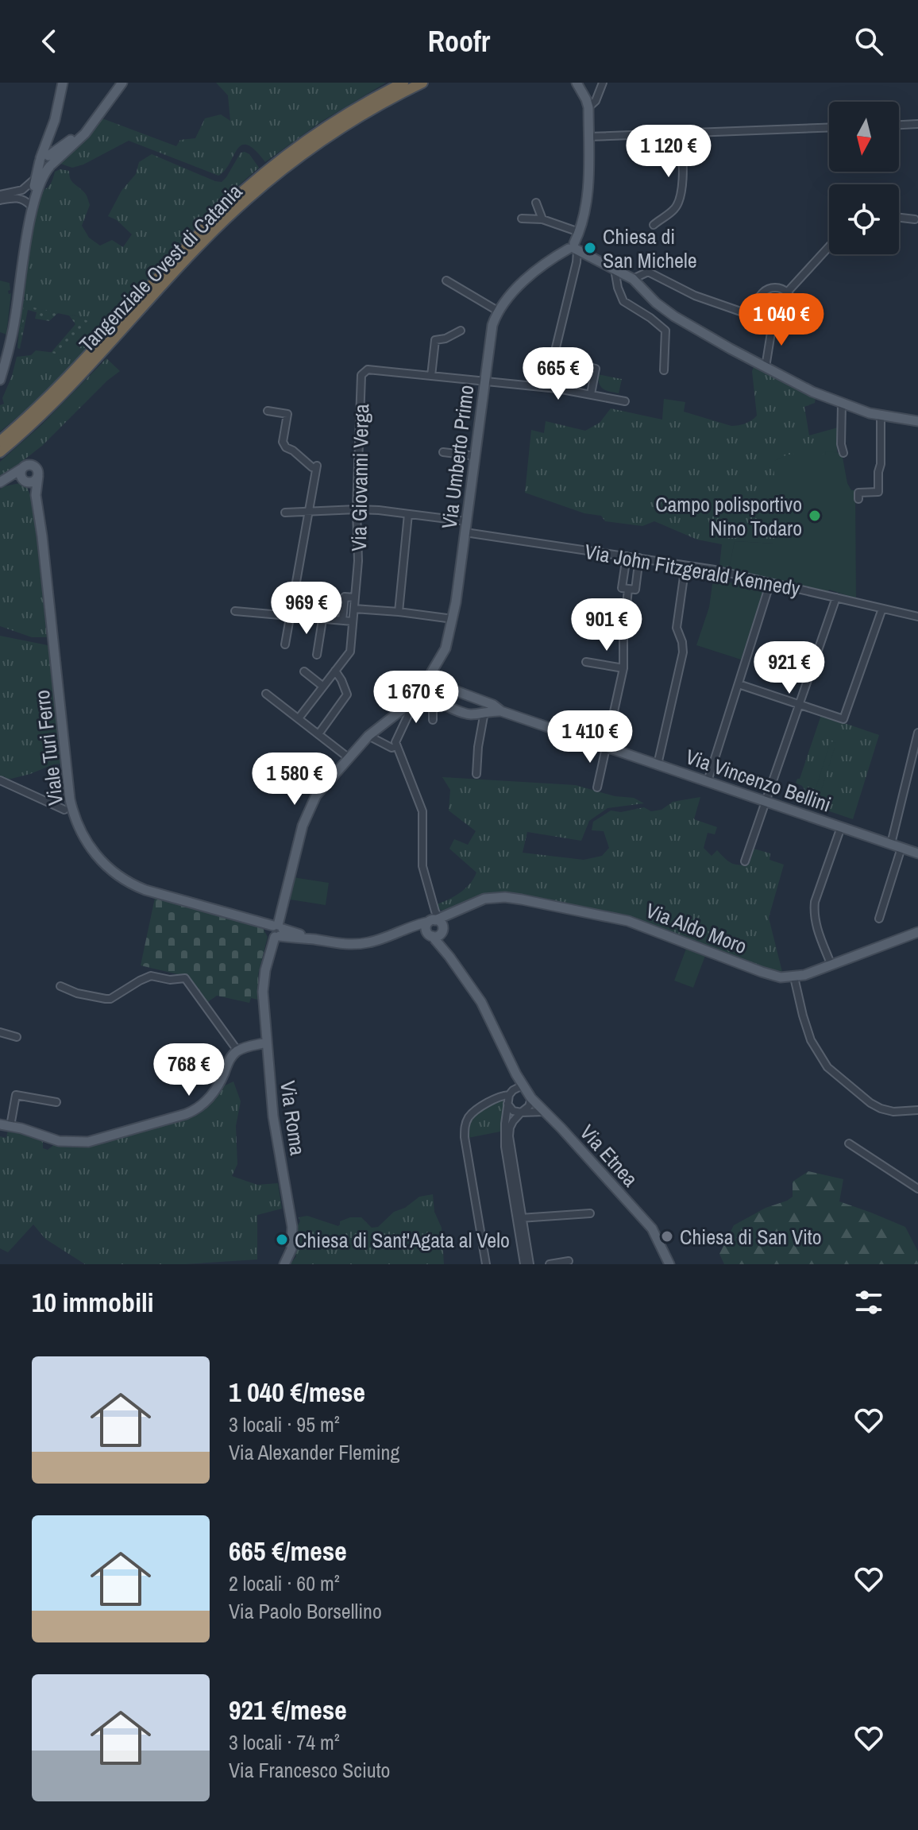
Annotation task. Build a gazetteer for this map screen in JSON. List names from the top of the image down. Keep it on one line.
{"streets":{"highway":["Tangenziale Ovest di Catania"],"main road":["Via Umberto Primo","Viale Turi Ferro","Via Vincenzo Bellini","Via Aldo Moro","Via Roma","Via Etnea"],"street":["Via Giovanni Verga","Via John Fitzgerald Kennedy"]},"crossings":[["Via Umberto Primo","Via John Fitzgerald Kennedy"],["Via Umberto Primo","Via Roma"],["Viale Turi Ferro","Via Roma"],["Viale Turi Ferro","Via Etnea"]],"places":["Chiesa di San Michele","Campo polisportivo Nino Todaro","Chiesa di San Vito","Chiesa di Sant'Agata al Velo"],"north":"bottom","page":{"header":"Roofr","price":["1 120 €","1 040 €","665 €","969 €","901 €","921 €","1 670 €","1 410 €","1 580 €","768 €"],"heading":"10 immobili","list":[{"name":"1 040 €/mese","note":"3 locali · 95 m² · Via Alexander Fleming"},{"name":"665 €/mese","note":"2 locali · 60 m² · Via Paolo Borsellino"},{"name":"921 €/mese","note":"3 locali · 74 m² · Via Francesco Sciuto"}]}}
